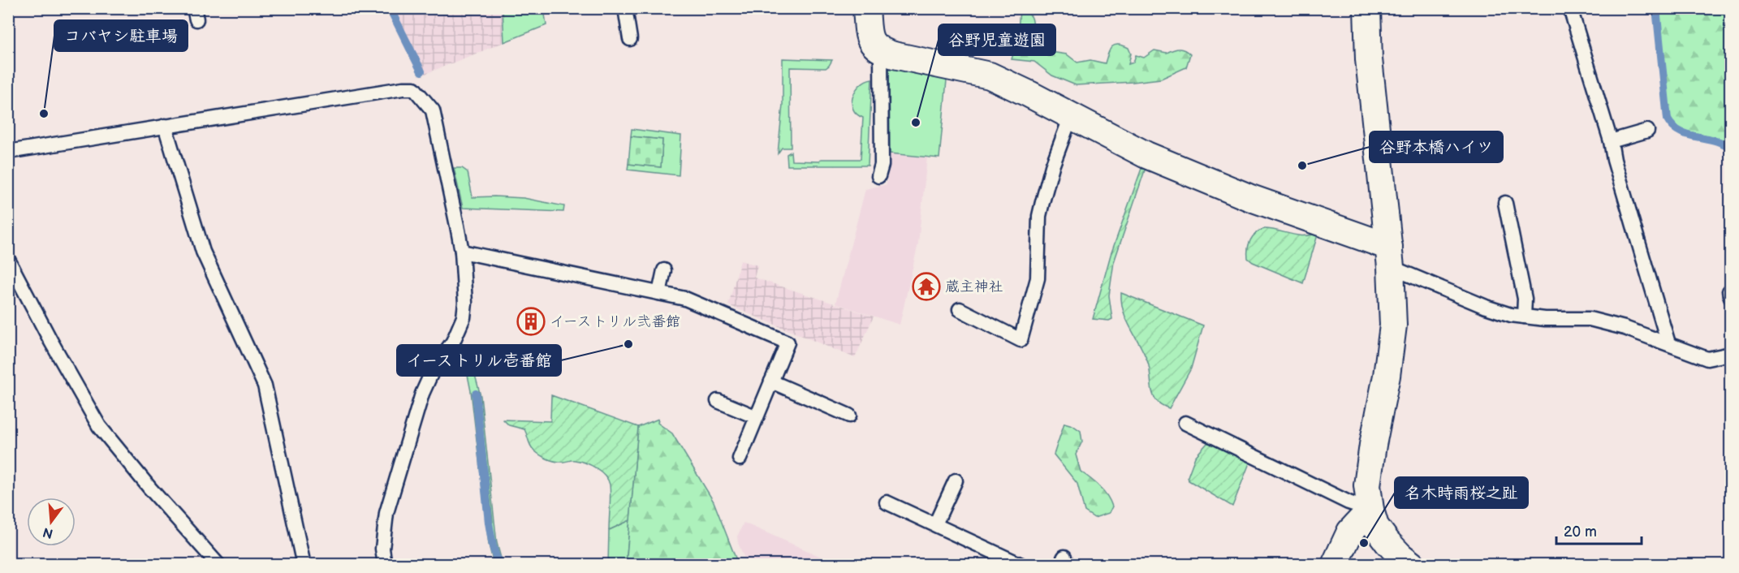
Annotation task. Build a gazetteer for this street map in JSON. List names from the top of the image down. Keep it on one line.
{"places":{"other":["コバヤシ駐車場","谷野児童遊園","谷野本橋ハイツ","イーストリル壱番館","名木時雨桜之趾"],"temple":["蔵主神社"],"building":["イーストリル弐番館"]},"scale_bar":"20 m","north":"bottom"}
